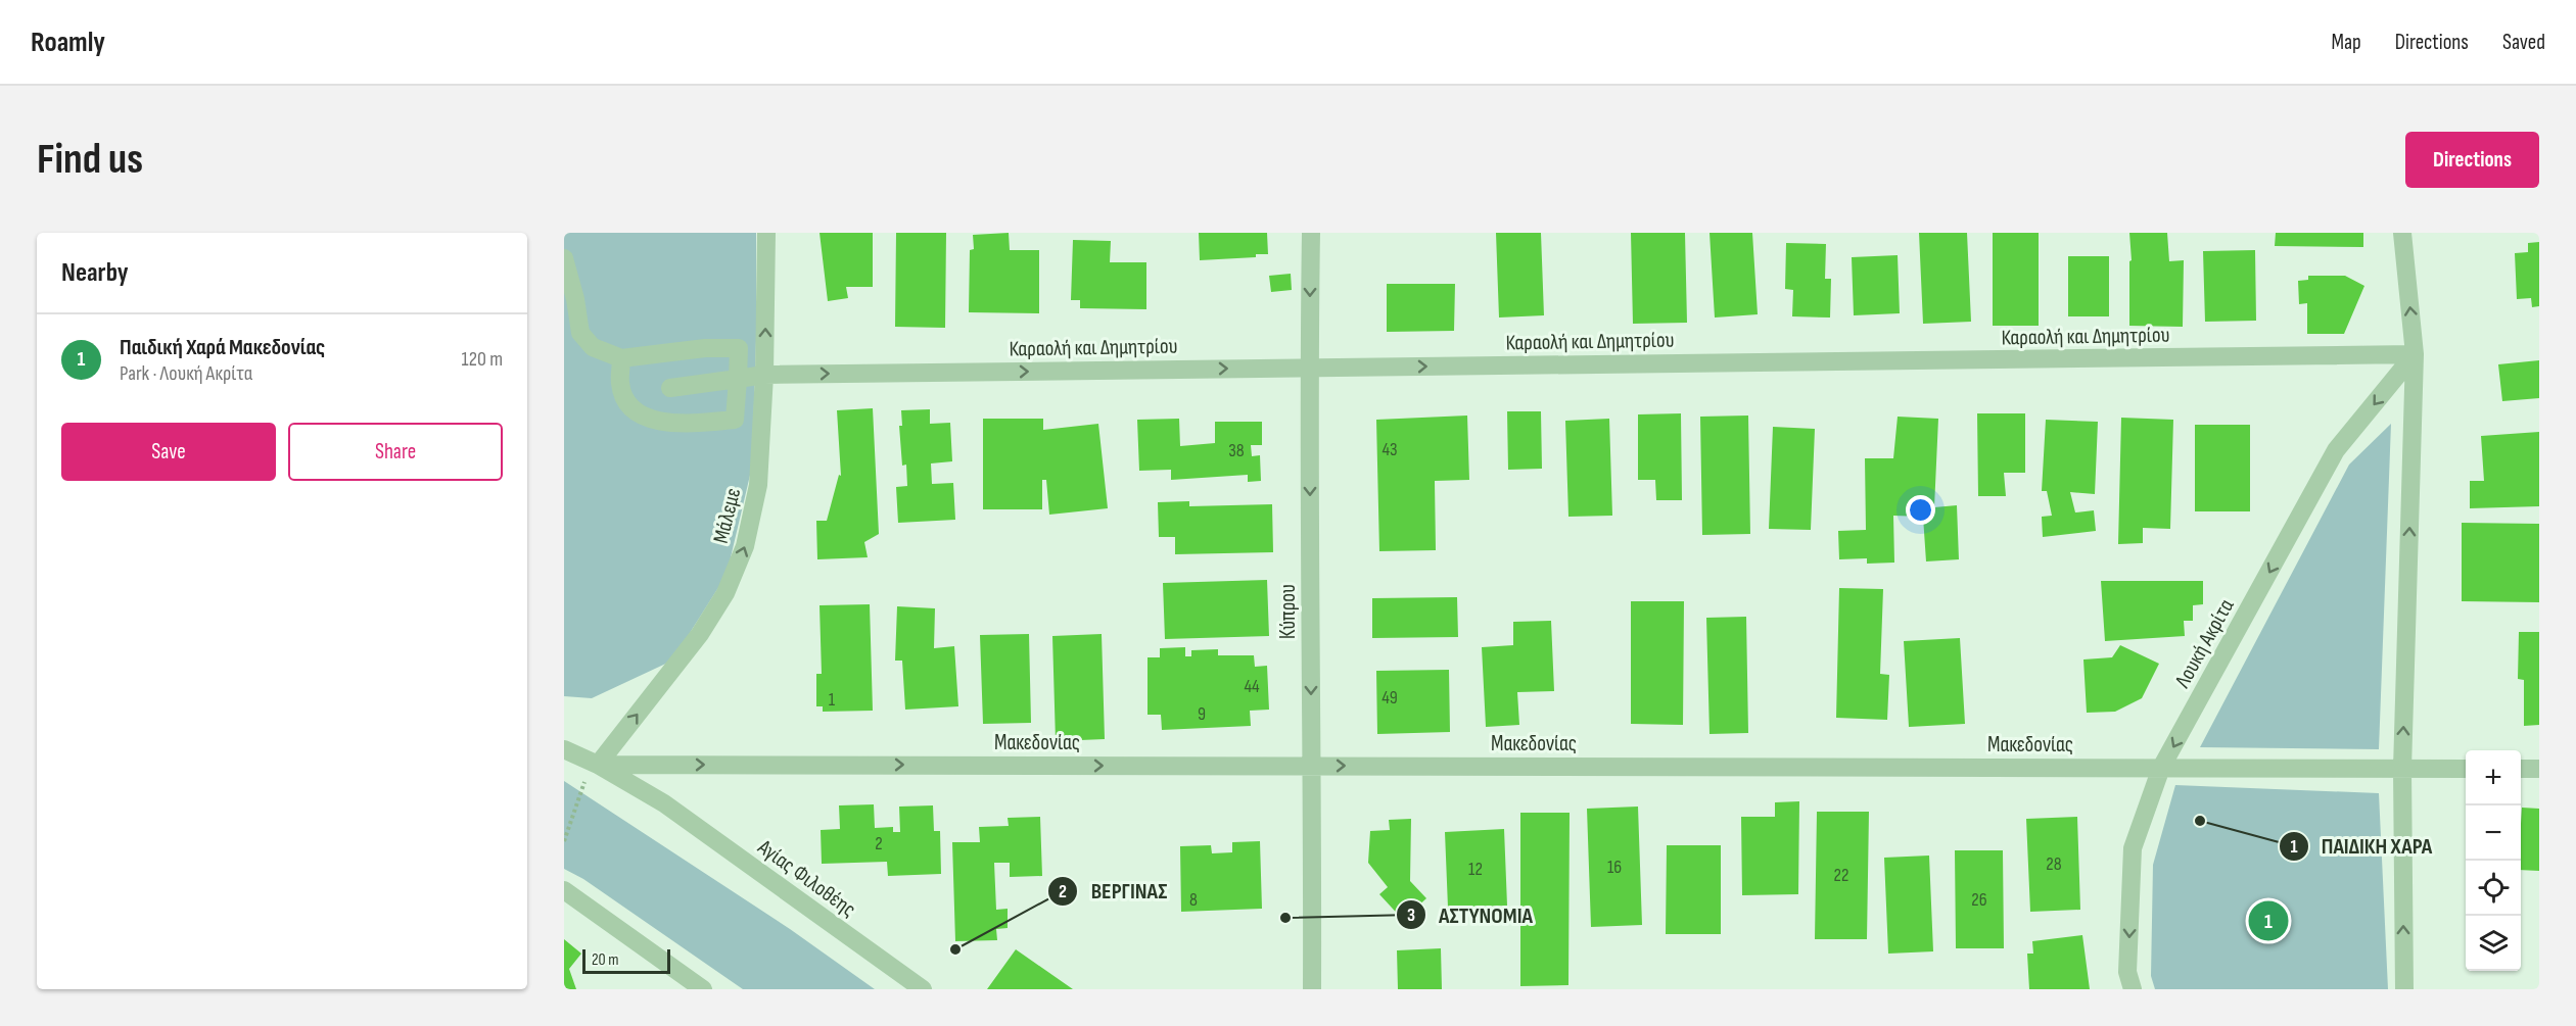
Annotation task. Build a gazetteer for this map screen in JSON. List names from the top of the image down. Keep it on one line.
{"streets":{"street":["Καραολή και Δημητρίου","Μάλεμε","Κύπρου","Λουκή Ακρίτα","Μακεδονίας","Αγίας Φιλοθέης"]},"crossings":[["Καραολή και Δημητρίου","Μάλεμε"],["Καραολή και Δημητρίου","Κύπρου"],["Καραολή και Δημητρίου","Λουκή Ακρίτα"],["Μάλεμε","Μακεδονίας"],["Μάλεμε","Αγίας Φιλοθέης"],["Κύπρου","Μακεδονίας"],["Λουκή Ακρίτα","Μακεδονίας"],["Μακεδονίας","Αγίας Φιλοθέης"]],"one_way":["Καραολή και Δημητρίου","Μάλεμε","Κύπρου","Μακεδονίας"],"places":["ΠΑΙΔΙΚΗ ΧΑΡΑ","ΑΣΤΥΝΟΜΙΑ","ΒΕΡΓΙΝΑΣ"],"house_numbers":["43","38","44","49","1","9","2","28","16","12","22","8","26"],"scale_bar":"20 m","page":{"header":"Roamly","nav":["Map","Directions","Saved"],"buttons":["Directions",["Save","Share"]],"title":"Find us","heading":"Nearby","list":[{"mark":"1","name":"Παιδική Χαρά Μακεδονίας","note":"Park · Λουκή Ακρίτα","value":"120 m"}],"map_buttons":["+","−"],"pins":"1","scale":"20 m"}}
